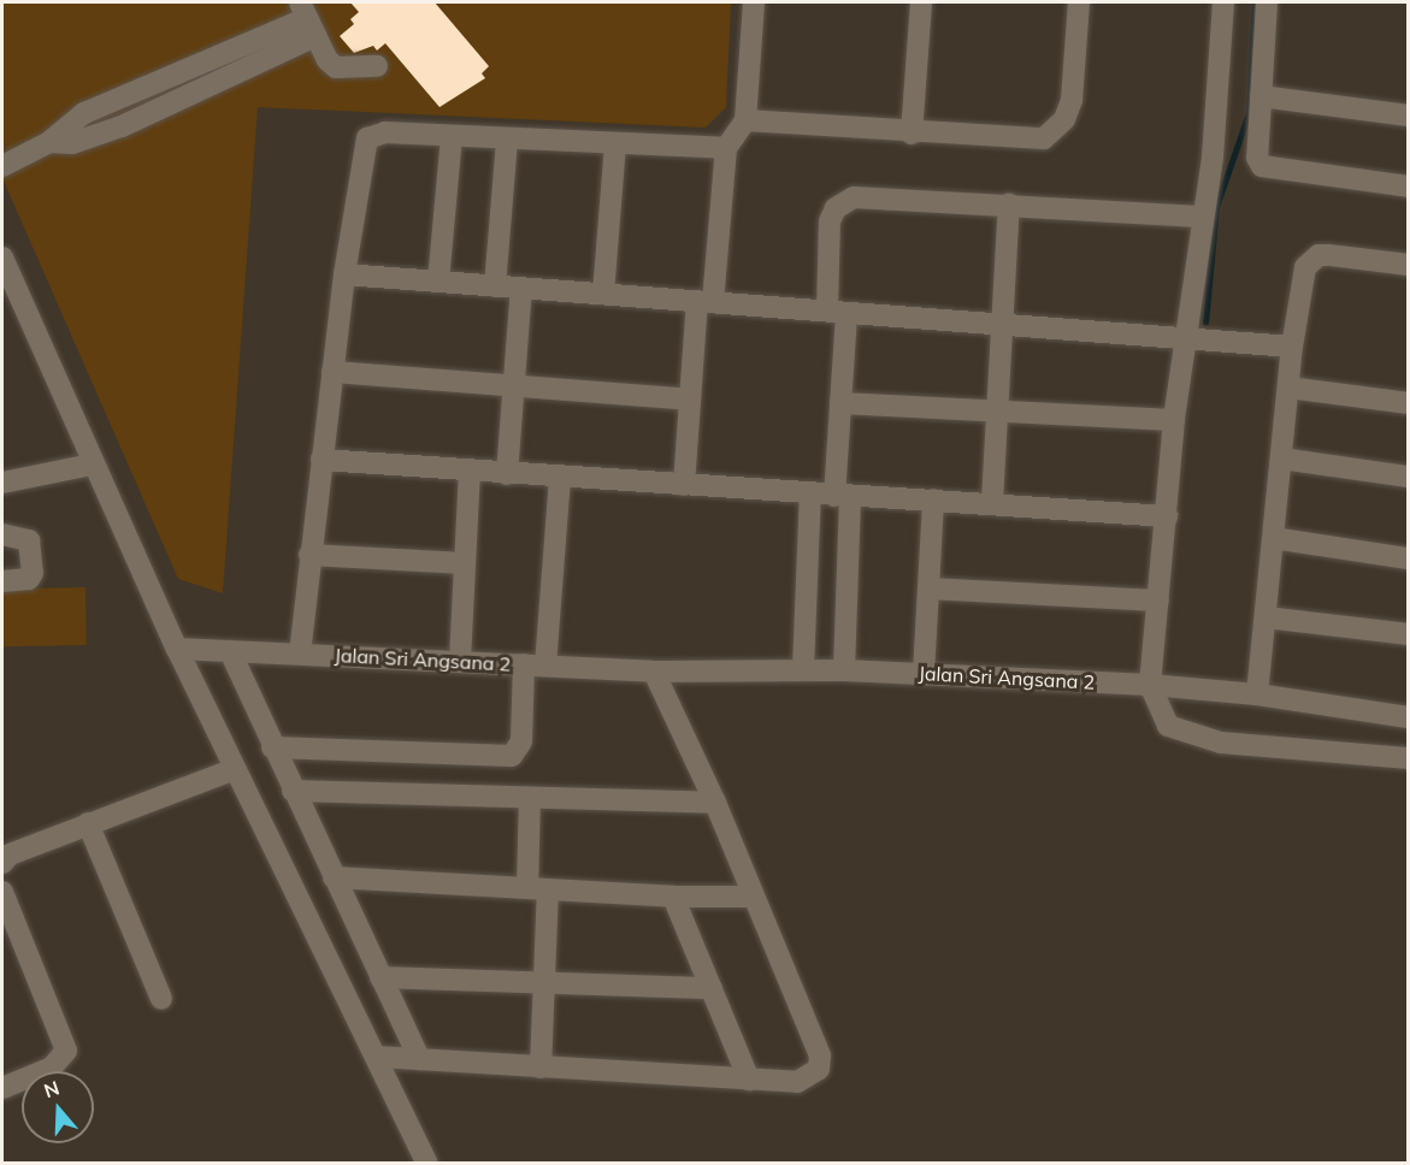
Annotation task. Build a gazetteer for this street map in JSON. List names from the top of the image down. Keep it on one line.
{"streets":{"street":["Jalan Sri Angsana 2"]},"north":"top"}
